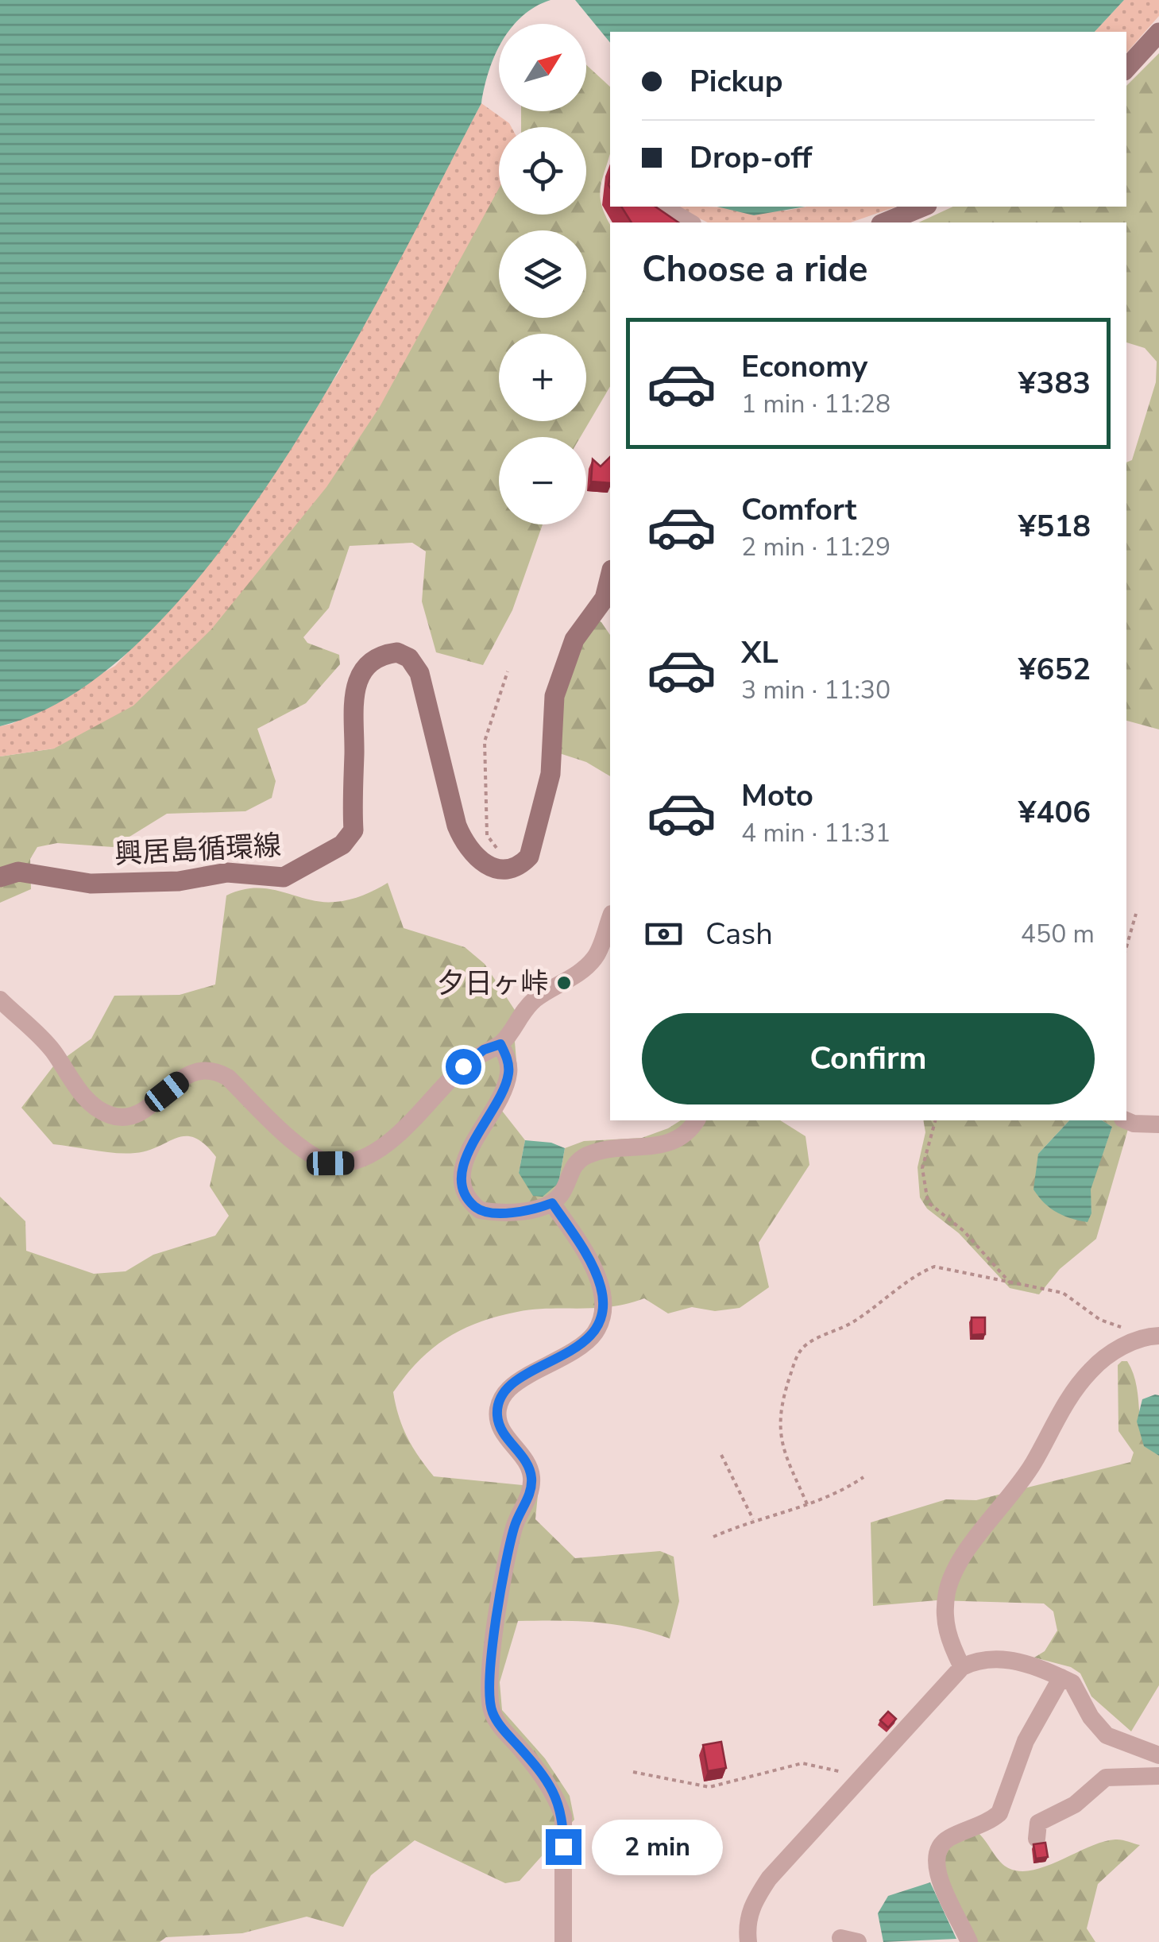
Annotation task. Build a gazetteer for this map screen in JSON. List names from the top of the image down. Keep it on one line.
{"streets":{"main road":["興居島循環線"]},"places":["夕日ヶ峠"],"north":"top right","page":{"map_buttons":["+","−"],"banner":["Pickup","Drop-off"],"heading":"Choose a ride","list":[{"name":"Economy","note":"1 min · 11:28","value":"¥383"},{"name":"Comfort","note":"2 min · 11:29","value":"¥518"},{"name":"XL","note":"3 min · 11:30","value":"¥652"},{"name":"Moto","note":"4 min · 11:31","value":"¥406"}],"pay":["Cash","450 m"],"buttons":"Confirm","bubble":"2 min"}}
